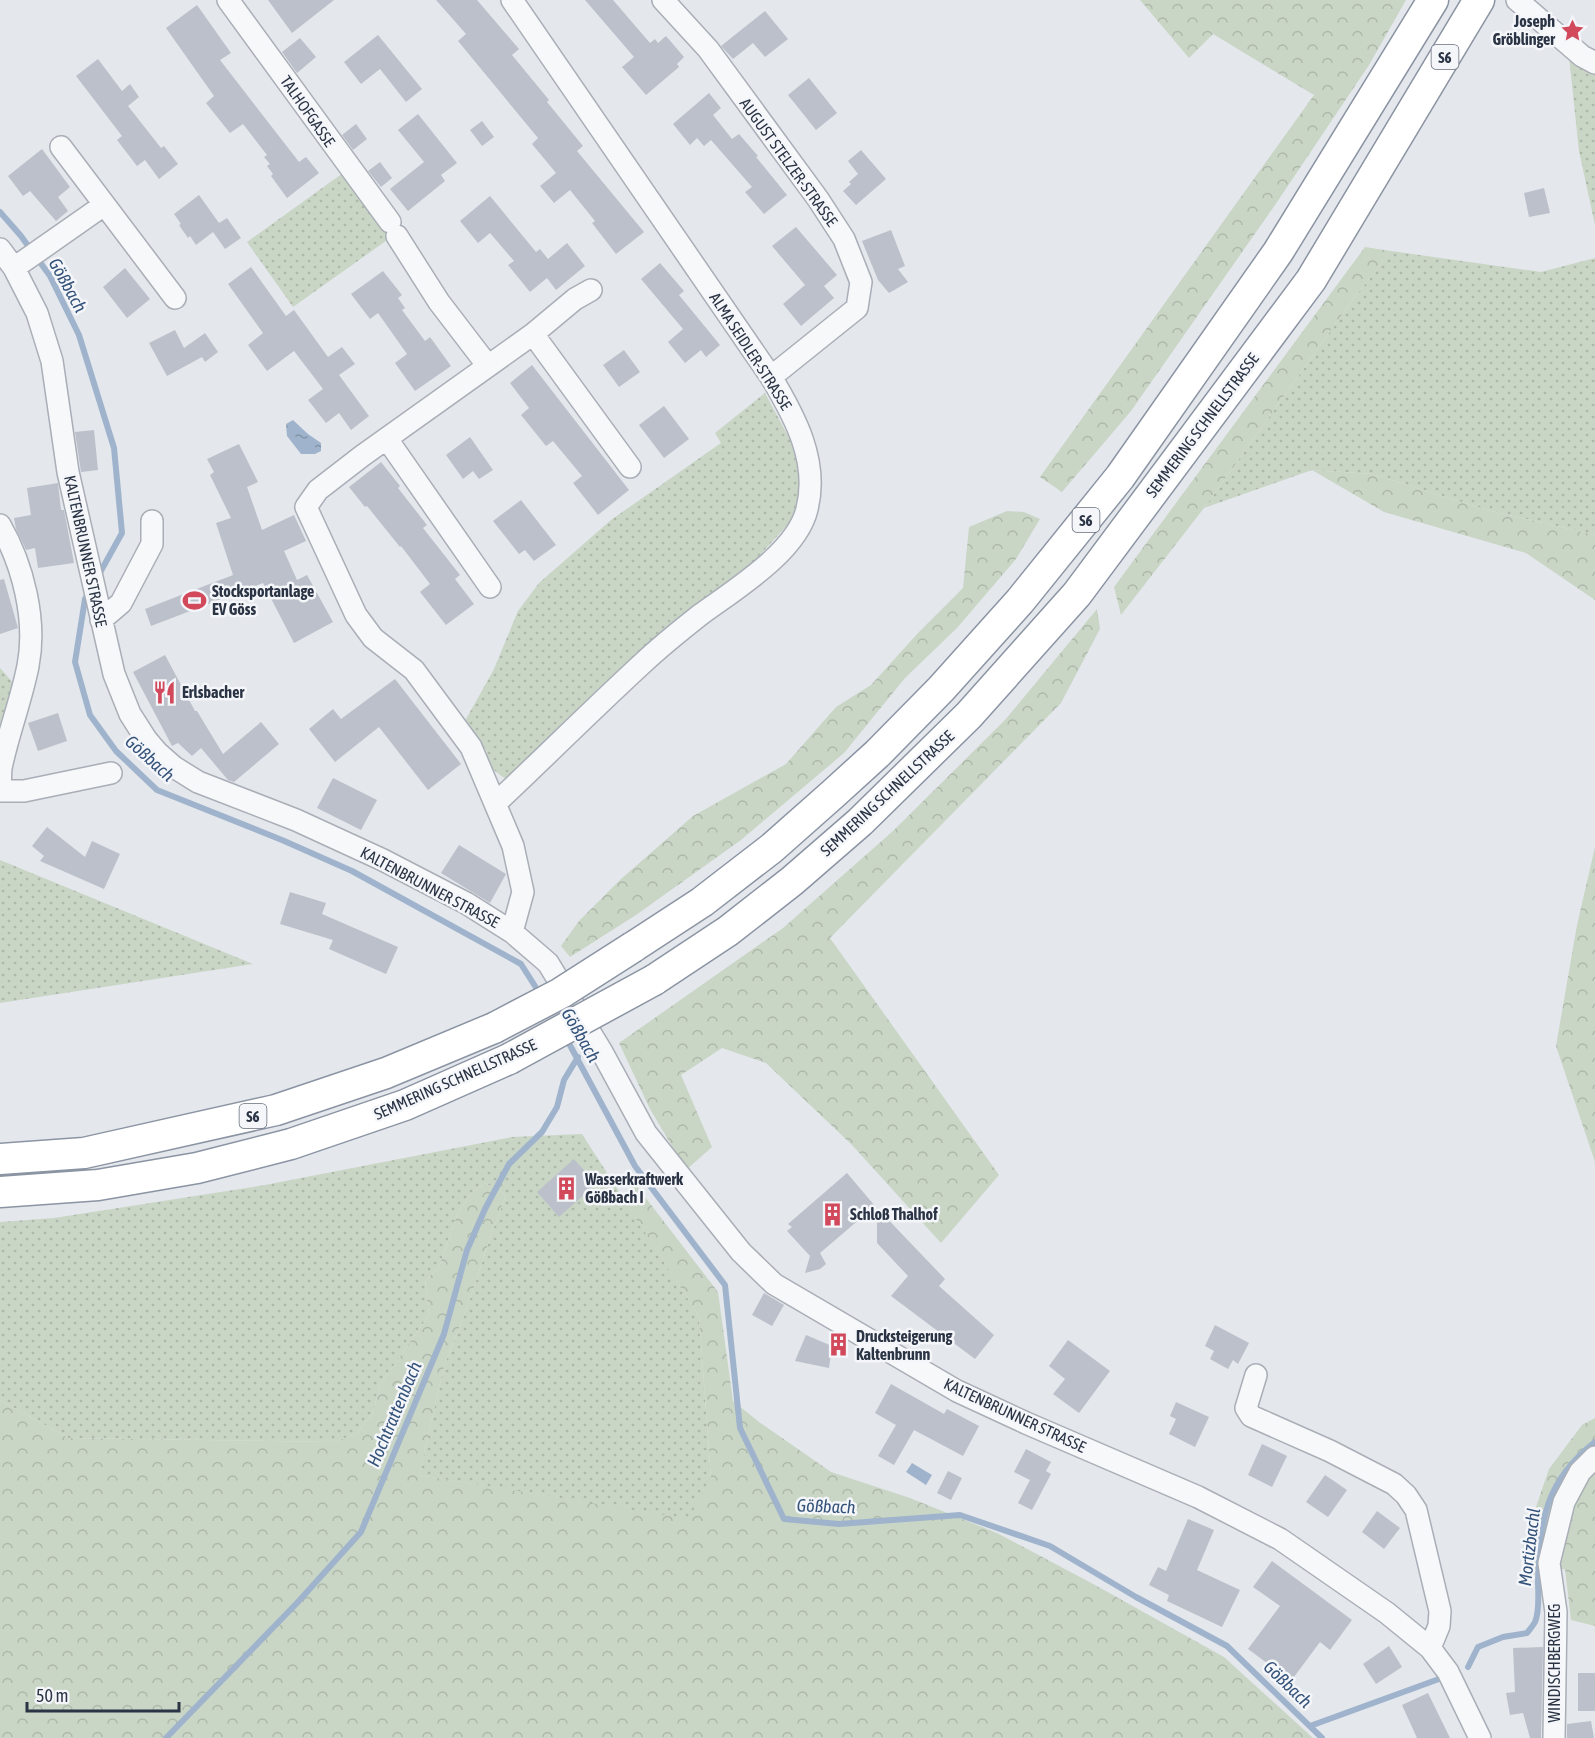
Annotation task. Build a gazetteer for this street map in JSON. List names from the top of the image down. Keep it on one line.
{"streets":{"highway":["S6","SEMMERING SCHNELLSTRASSE"],"street":["TALHOFGASSE","AUGUST STELZER-STRASSE","ALMA SEIDLER-STRASSE","KALTENBRUNNER STRASSE","WINDISCHBERGWEG"]},"crossings":[["AUGUST STELZER-STRASSE","ALMA SEIDLER-STRASSE"]],"water":["Gößbach","Hochtrattenbach","Mortizbachl"],"places":{"place":["Joseph Gröblinger"],"sports":["Stocksportanlage EV Göss"],"restaurant":["Erlsbacher"],"building":["Wasserkraftwerk Gößbach I","Schloß Thalhof","Drucksteigerung Kaltenbrunn"]},"scale_bar":"50 m"}
